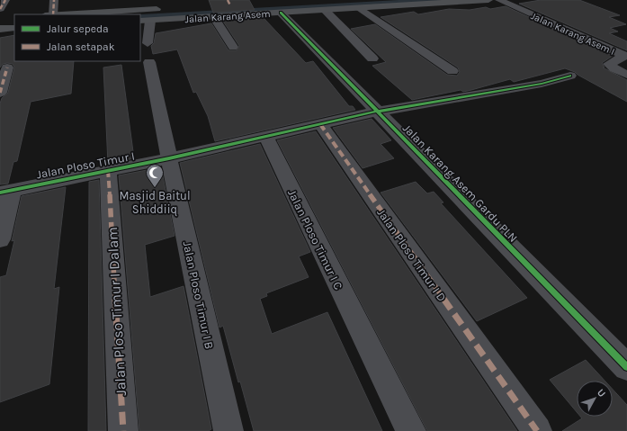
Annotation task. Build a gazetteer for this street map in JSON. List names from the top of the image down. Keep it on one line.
{"streets":{"main road":["Jalan Karang Asem"],"street":["Jalan Karang Asem I","Jalan Ploso Timur I","Jalan Karang Asem Gardu PLN","Jalan Ploso Timur I C","Jalan Ploso Timur I D","Jalan Ploso Timur I B","Jalan Ploso Timur I Dalam"]},"crossings":[["Jalan Karang Asem","Jalan Karang Asem Gardu PLN"],["Jalan Ploso Timur I","Jalan Ploso Timur I B"],["Jalan Ploso Timur I","Jalan Ploso Timur I Dalam"]],"places":{"mosque":["Masjid Baitul Shiddiiq"]},"legend":["Jalur sepeda","Jalan setapak"],"north":"top right"}
